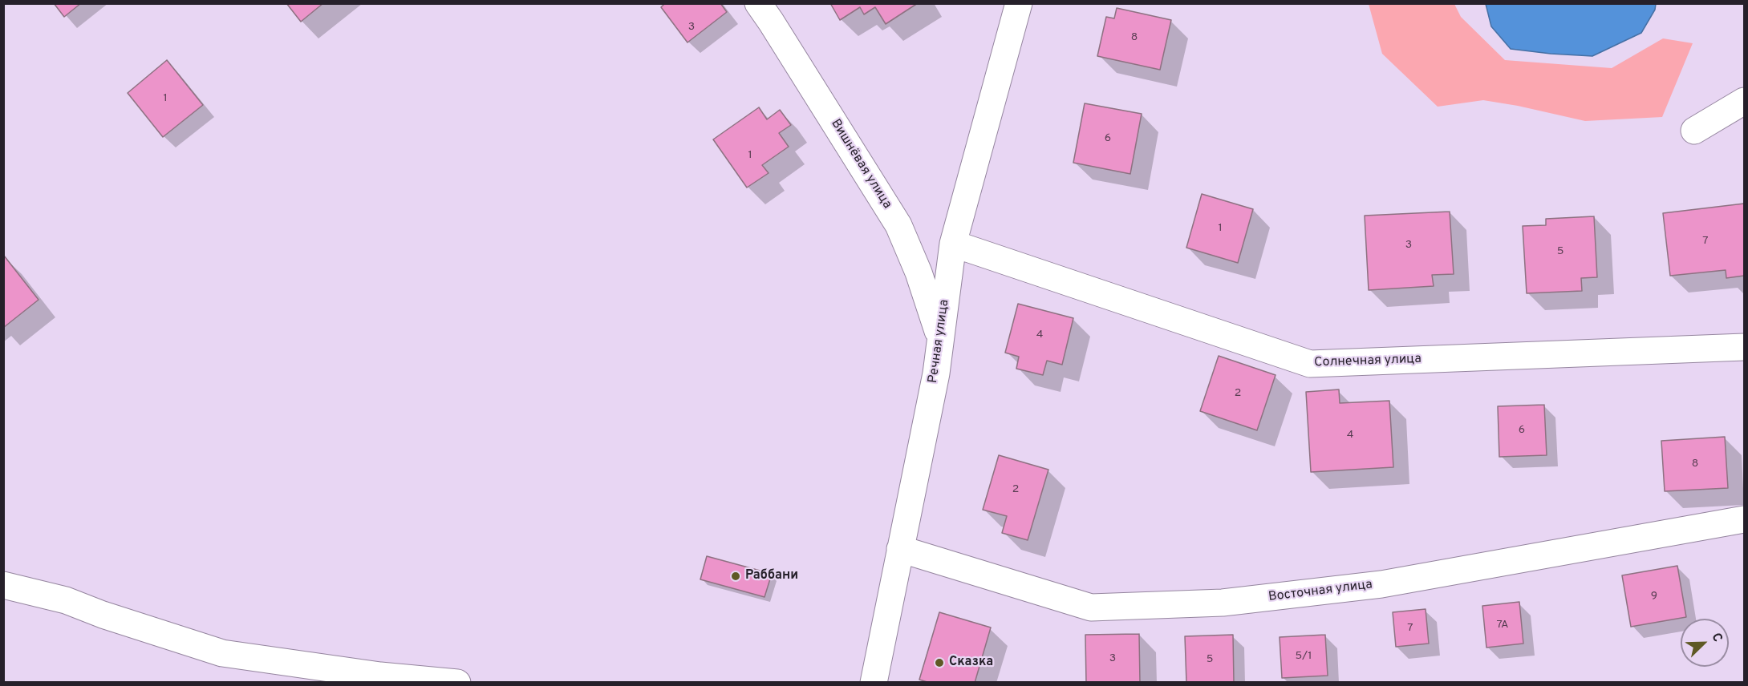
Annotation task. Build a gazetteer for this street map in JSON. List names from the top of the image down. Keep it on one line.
{"streets":{"street":["Вишнёвая улица","Речная улица","Солнечная улица","Восточная улица"]},"crossings":[["Вишнёвая улица","Речная улица"],["Речная улица","Солнечная улица"],["Речная улица","Восточная улица"]],"places":["Раббани","Сказка"],"house_numbers":["3","8","1","6","1","1","7","3","5","4","2","6","4","8","2","9","7А","7","5/1","3","5"],"north":"top right"}
